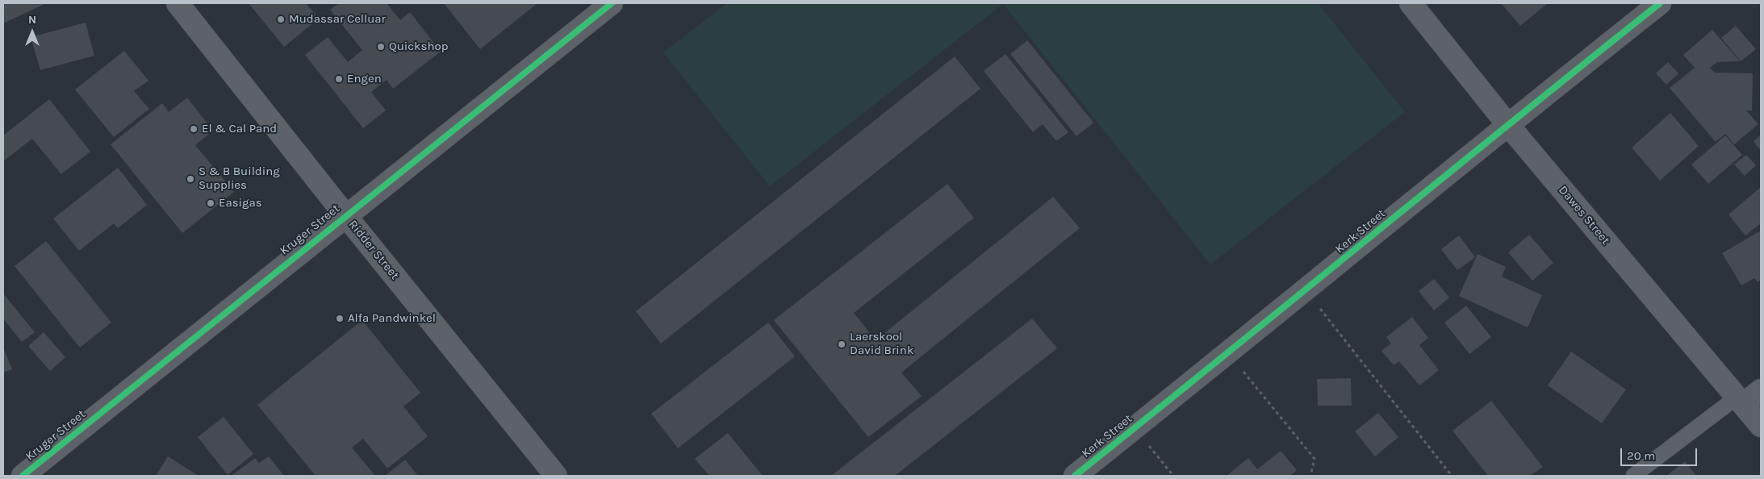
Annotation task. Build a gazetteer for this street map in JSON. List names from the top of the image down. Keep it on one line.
{"streets":{"street":["Dawes Street","Kruger Street","Kerk Street","Ridder Street"]},"crossings":[["Dawes Street","Kerk Street"],["Kruger Street","Ridder Street"]],"places":["Mudassar Celluar","Quickshop","Engen","El & Cal Pand","S & B Building Supplies","Easigas","Alfa Pandwinkel","Laerskool David Brink"],"scale_bar":"20 m","north":"top"}
